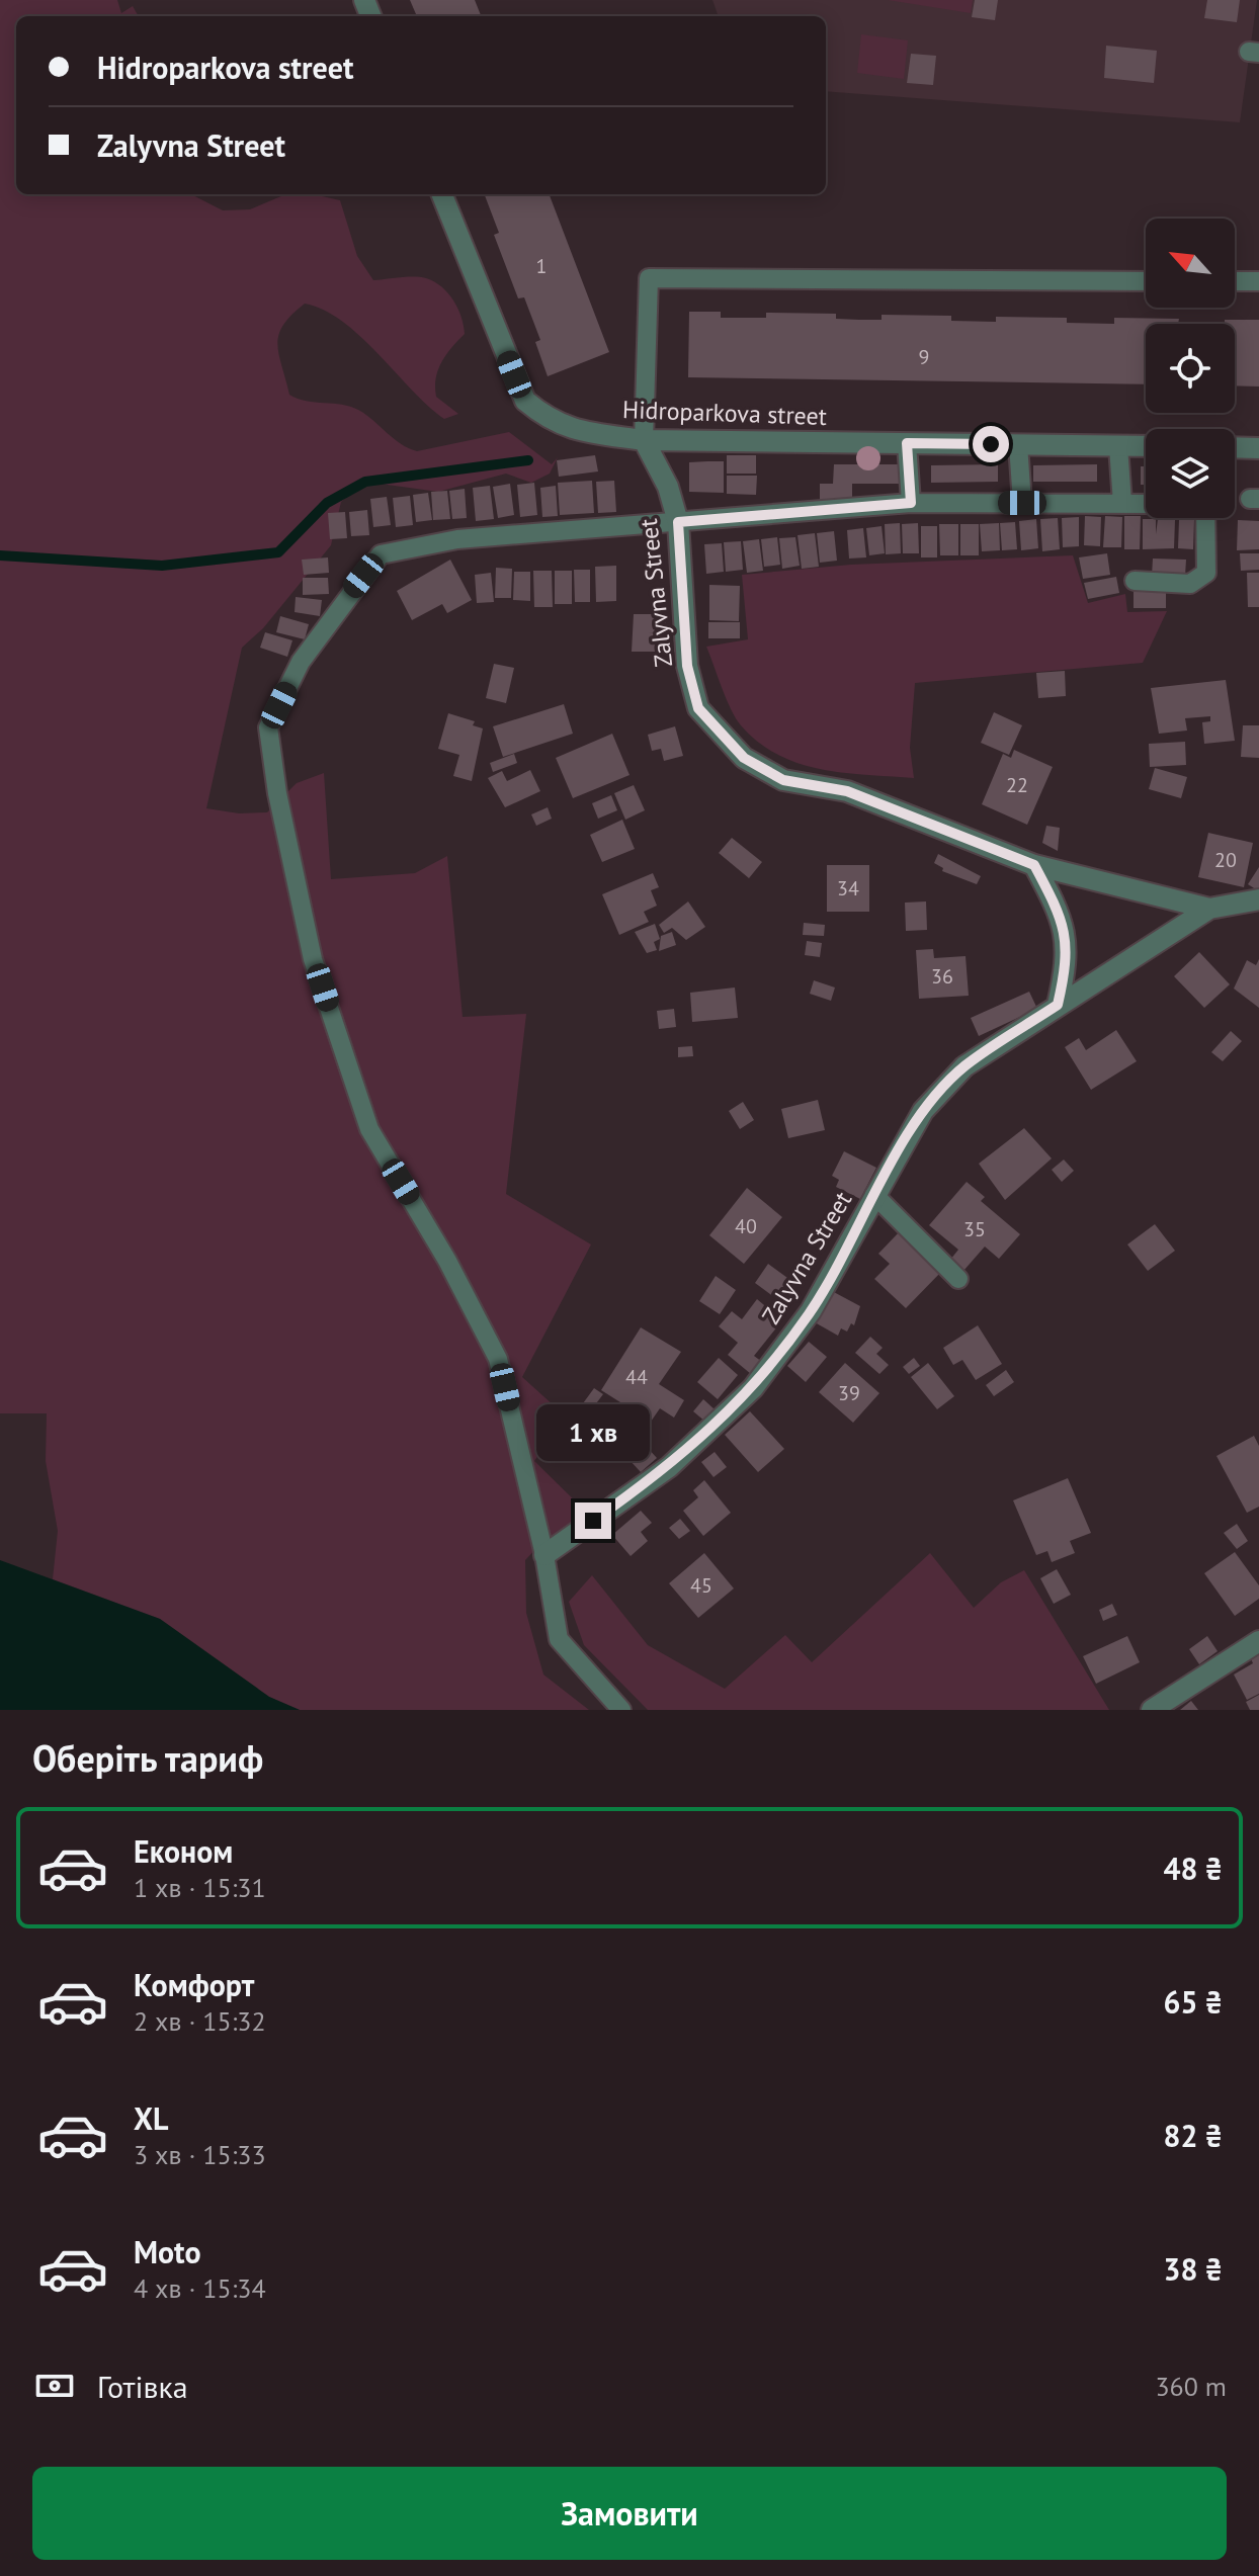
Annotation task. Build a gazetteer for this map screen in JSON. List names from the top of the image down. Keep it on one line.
{"streets":{"street":["Hidroparkova street","Zalyvna Street"]},"crossings":[["Hidroparkova street","Zalyvna Street"]],"house_numbers":["1","9","22","20","34","36","40","35","44","39","45"],"north":"top left","page":{"banner":["Hidroparkova street","Zalyvna Street"],"bubble":"1 хв","heading":"Оберіть тариф","list":[{"name":"Економ","note":"1 хв · 15:31","value":"48 ₴"},{"name":"Комфорт","note":"2 хв · 15:32","value":"65 ₴"},{"name":"XL","note":"3 хв · 15:33","value":"82 ₴"},{"name":"Moto","note":"4 хв · 15:34","value":"38 ₴"}],"pay":["Готівка","360 m"],"buttons":"Замовити"}}
